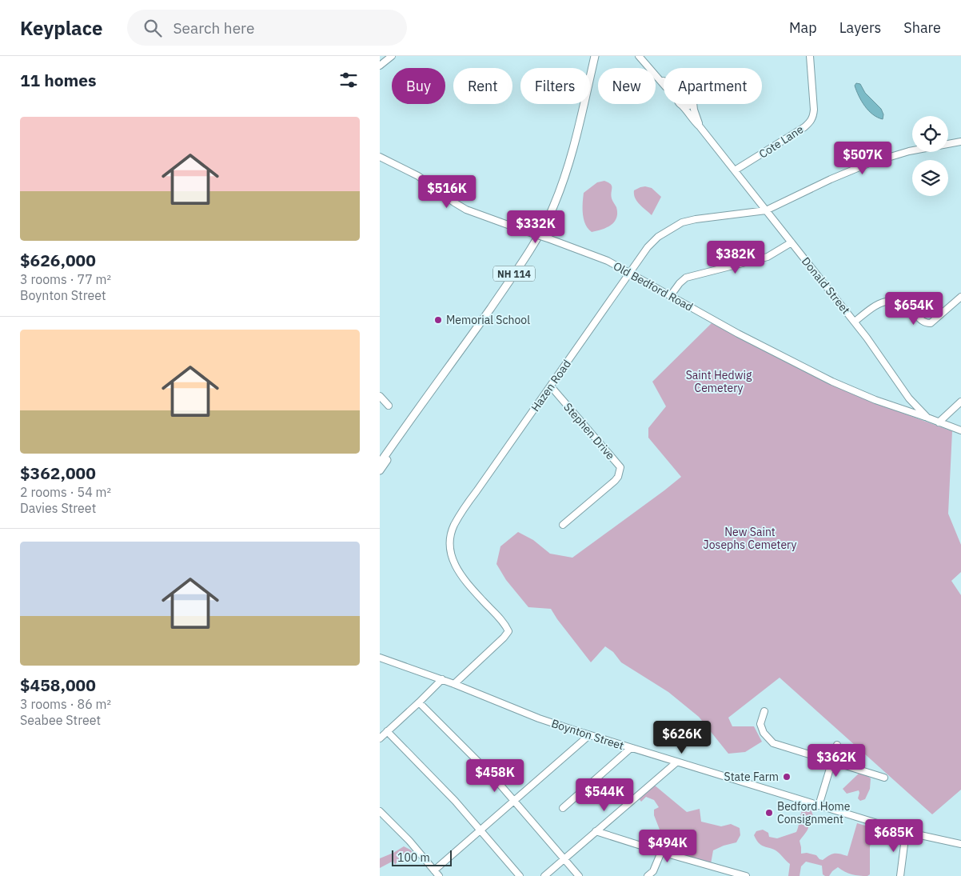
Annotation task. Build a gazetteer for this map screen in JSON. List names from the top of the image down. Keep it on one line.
{"streets":{"main road":["NH 114"],"street":["Cote Lane","Donald Street","Old Bedford Road","Hazen Road","Stephen Drive","Boynton Street"]},"crossings":[["Cote Lane","Donald Street"],["Donald Street","Old Bedford Road"],["Donald Street","Hazen Road"],["Old Bedford Road","Hazen Road"],["Hazen Road","Stephen Drive"],["Hazen Road","Boynton Street"]],"parks":["Saint Hedwig Cemetery","New Saint Josephs Cemetery"],"places":["Memorial School","State Farm","Bedford Home Consignment"],"scale_bar":"100 m","page":{"header":"Keyplace","search":"Search here","nav":["Map","Layers","Share"],"heading":"11 homes","chip":["Buy","Rent","Filters","New","Apartment"],"list":[{"name":"$626,000","note":"3 rooms · 77 m² · Boynton Street"},{"name":"$362,000","note":"2 rooms · 54 m² · Davies Street"},{"name":"$458,000","note":"3 rooms · 86 m² · Seabee Street"}],"price":["$507K","$516K","$332K","$382K","$654K","$626K","$362K","$458K","$544K","$685K","$494K"],"scale":"100 m"}}
